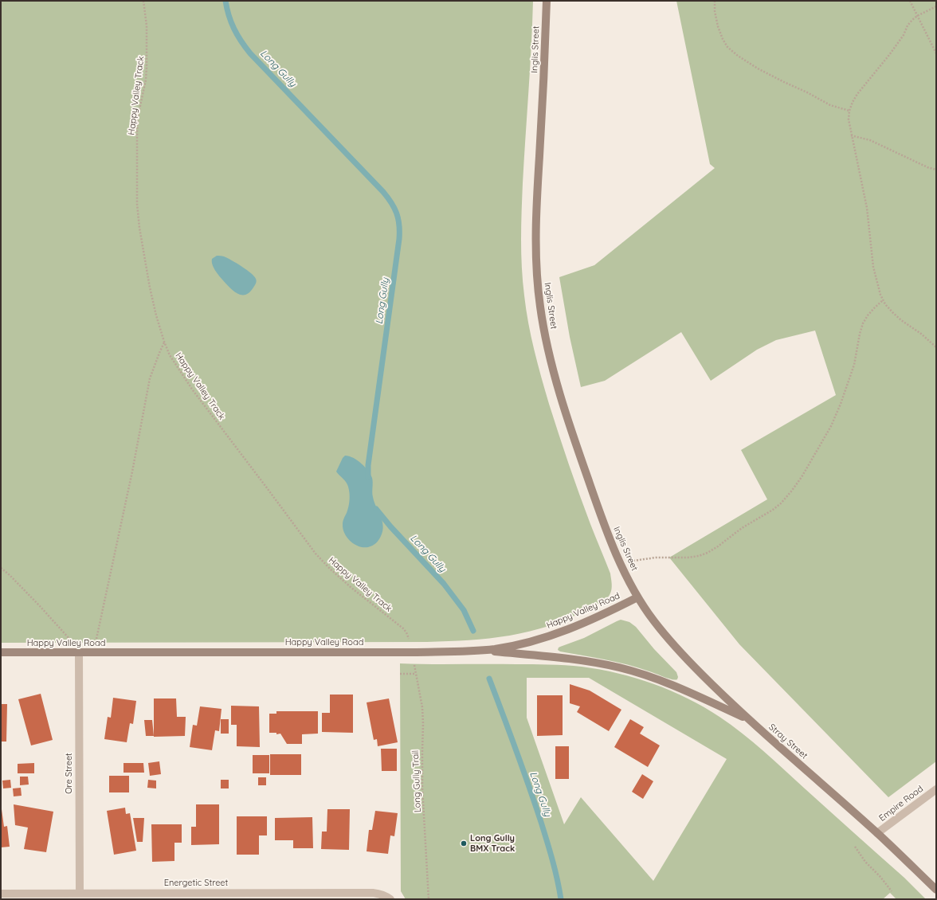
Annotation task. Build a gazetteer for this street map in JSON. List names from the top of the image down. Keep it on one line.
{"streets":{"main road":["Inglis Street","Happy Valley Road","Stray Street"],"street":["Ore Street","Empire Road","Energetic Street"],"path":["Happy Valley Track","Long Gully Trail"]},"crossings":[["Inglis Street","Happy Valley Road"],["Inglis Street","Stray Street"],["Happy Valley Track","Happy Valley Road"],["Happy Valley Road","Stray Street"],["Happy Valley Road","Ore Street"],["Stray Street","Empire Road"],["Ore Street","Energetic Street"]],"water":["Long Gully"],"places":["Long Gully BMX Track"]}
